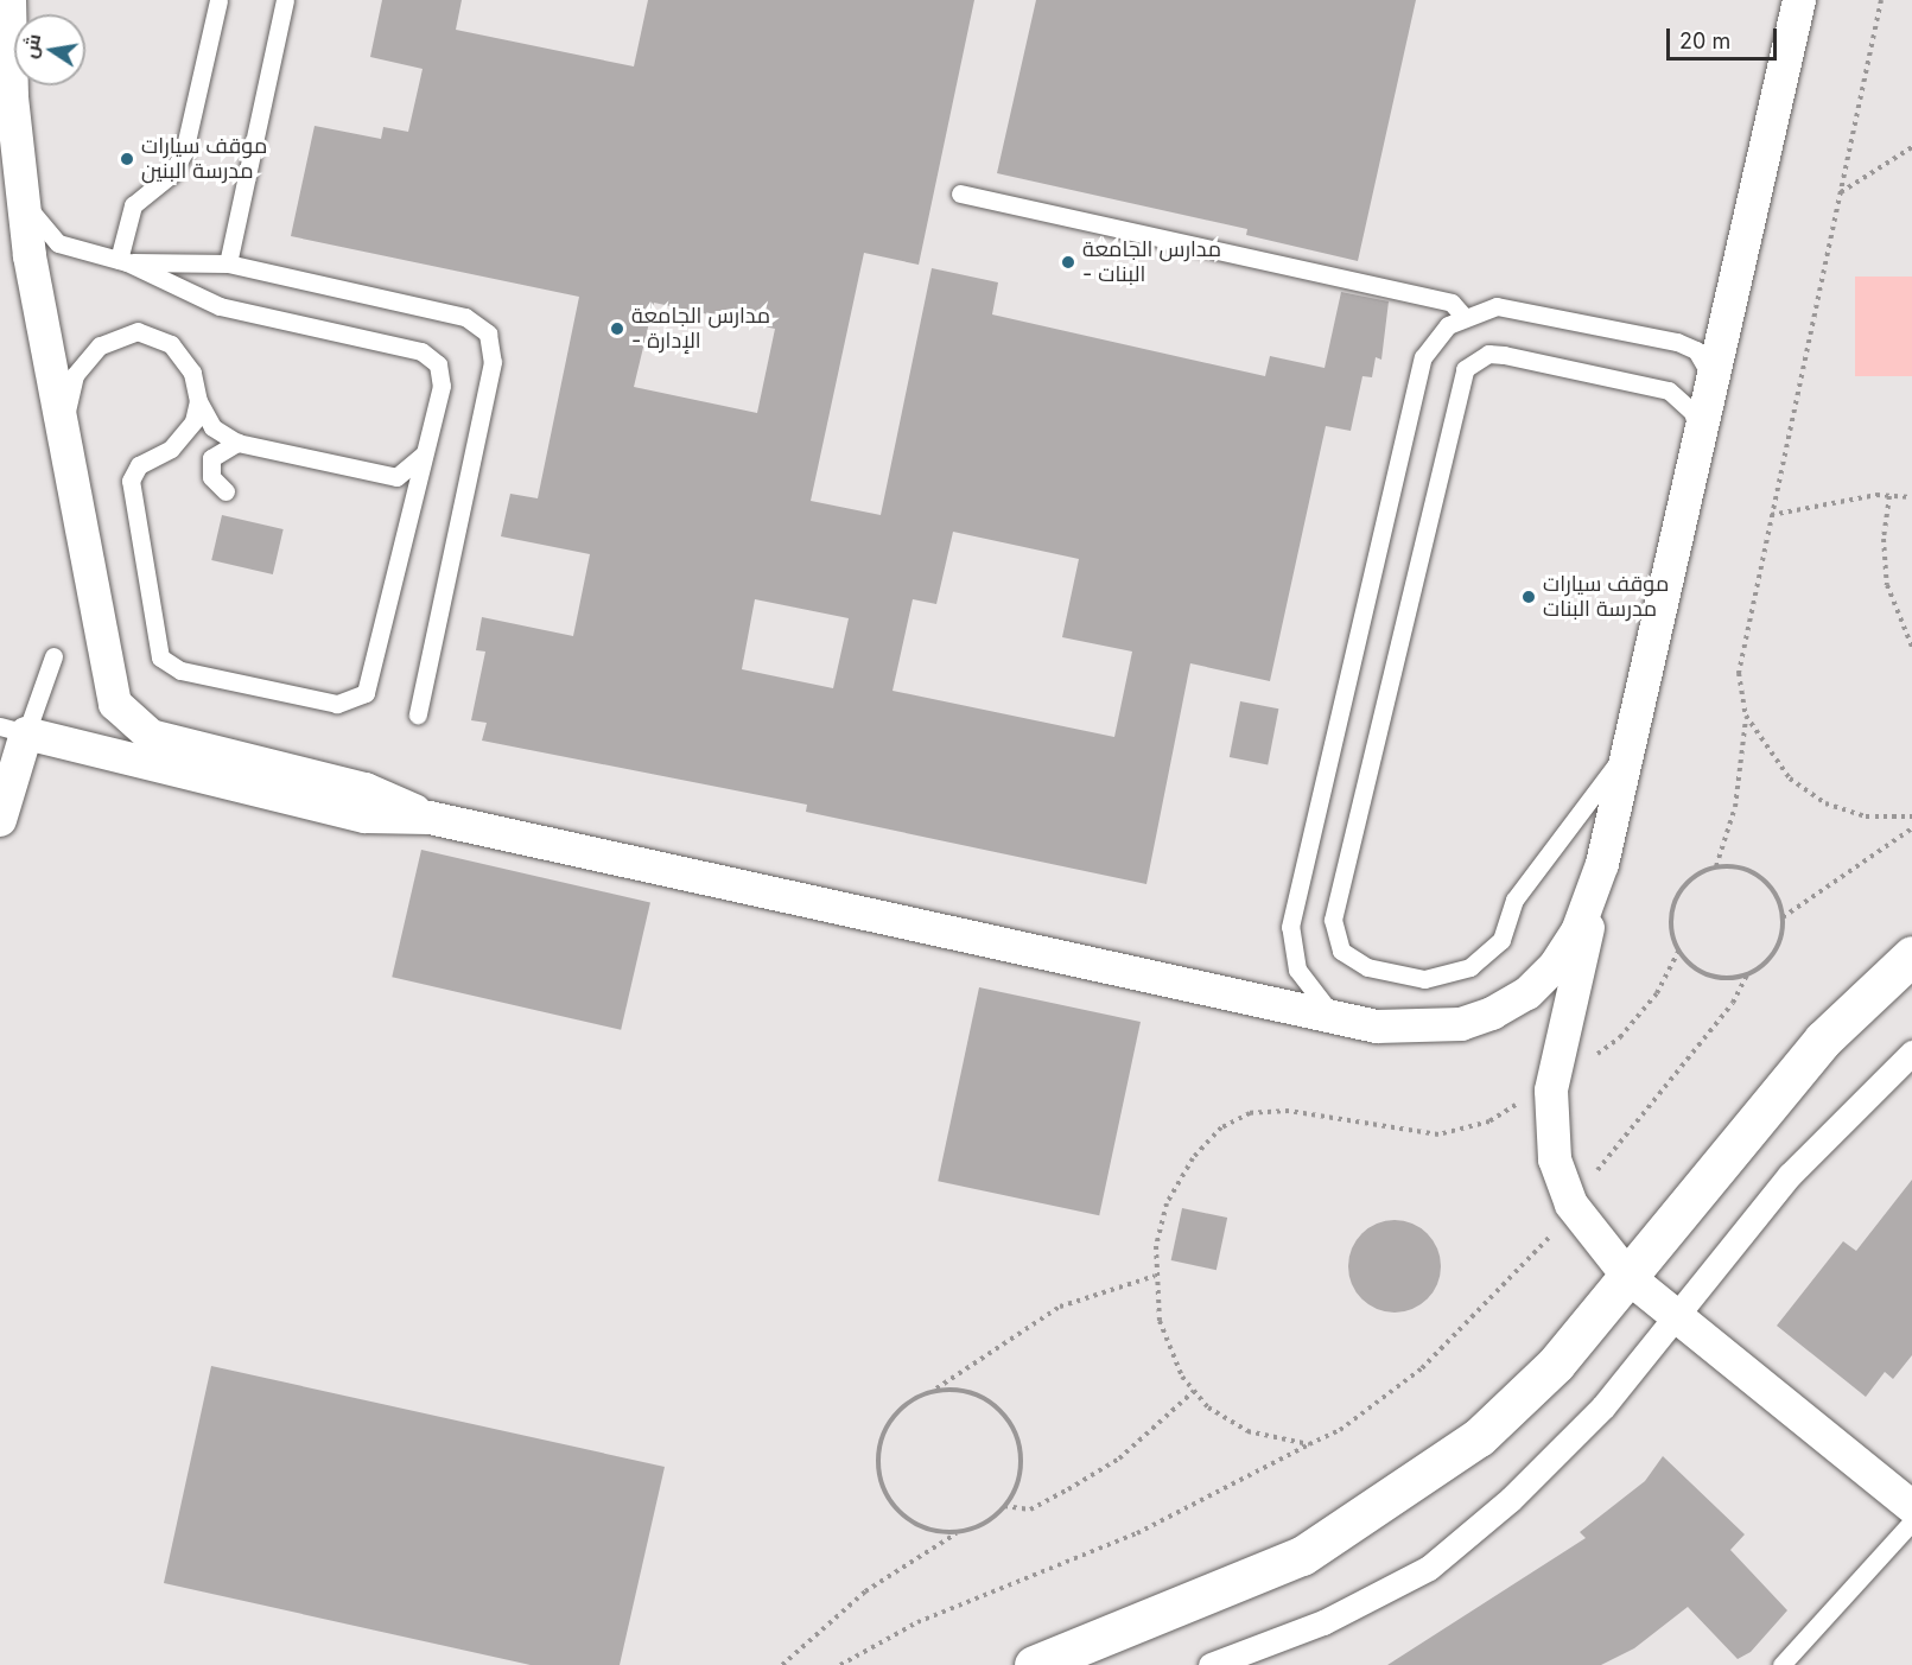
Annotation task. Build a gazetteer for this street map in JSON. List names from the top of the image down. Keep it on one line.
{"places":["موقف سيارات مدرسة البنين","مدارس الجامعة - البنات","مدارس الجامعة - الإدارة","موقف سيارات مدرسة البنات"],"scale_bar":"20 m","north":"left"}
